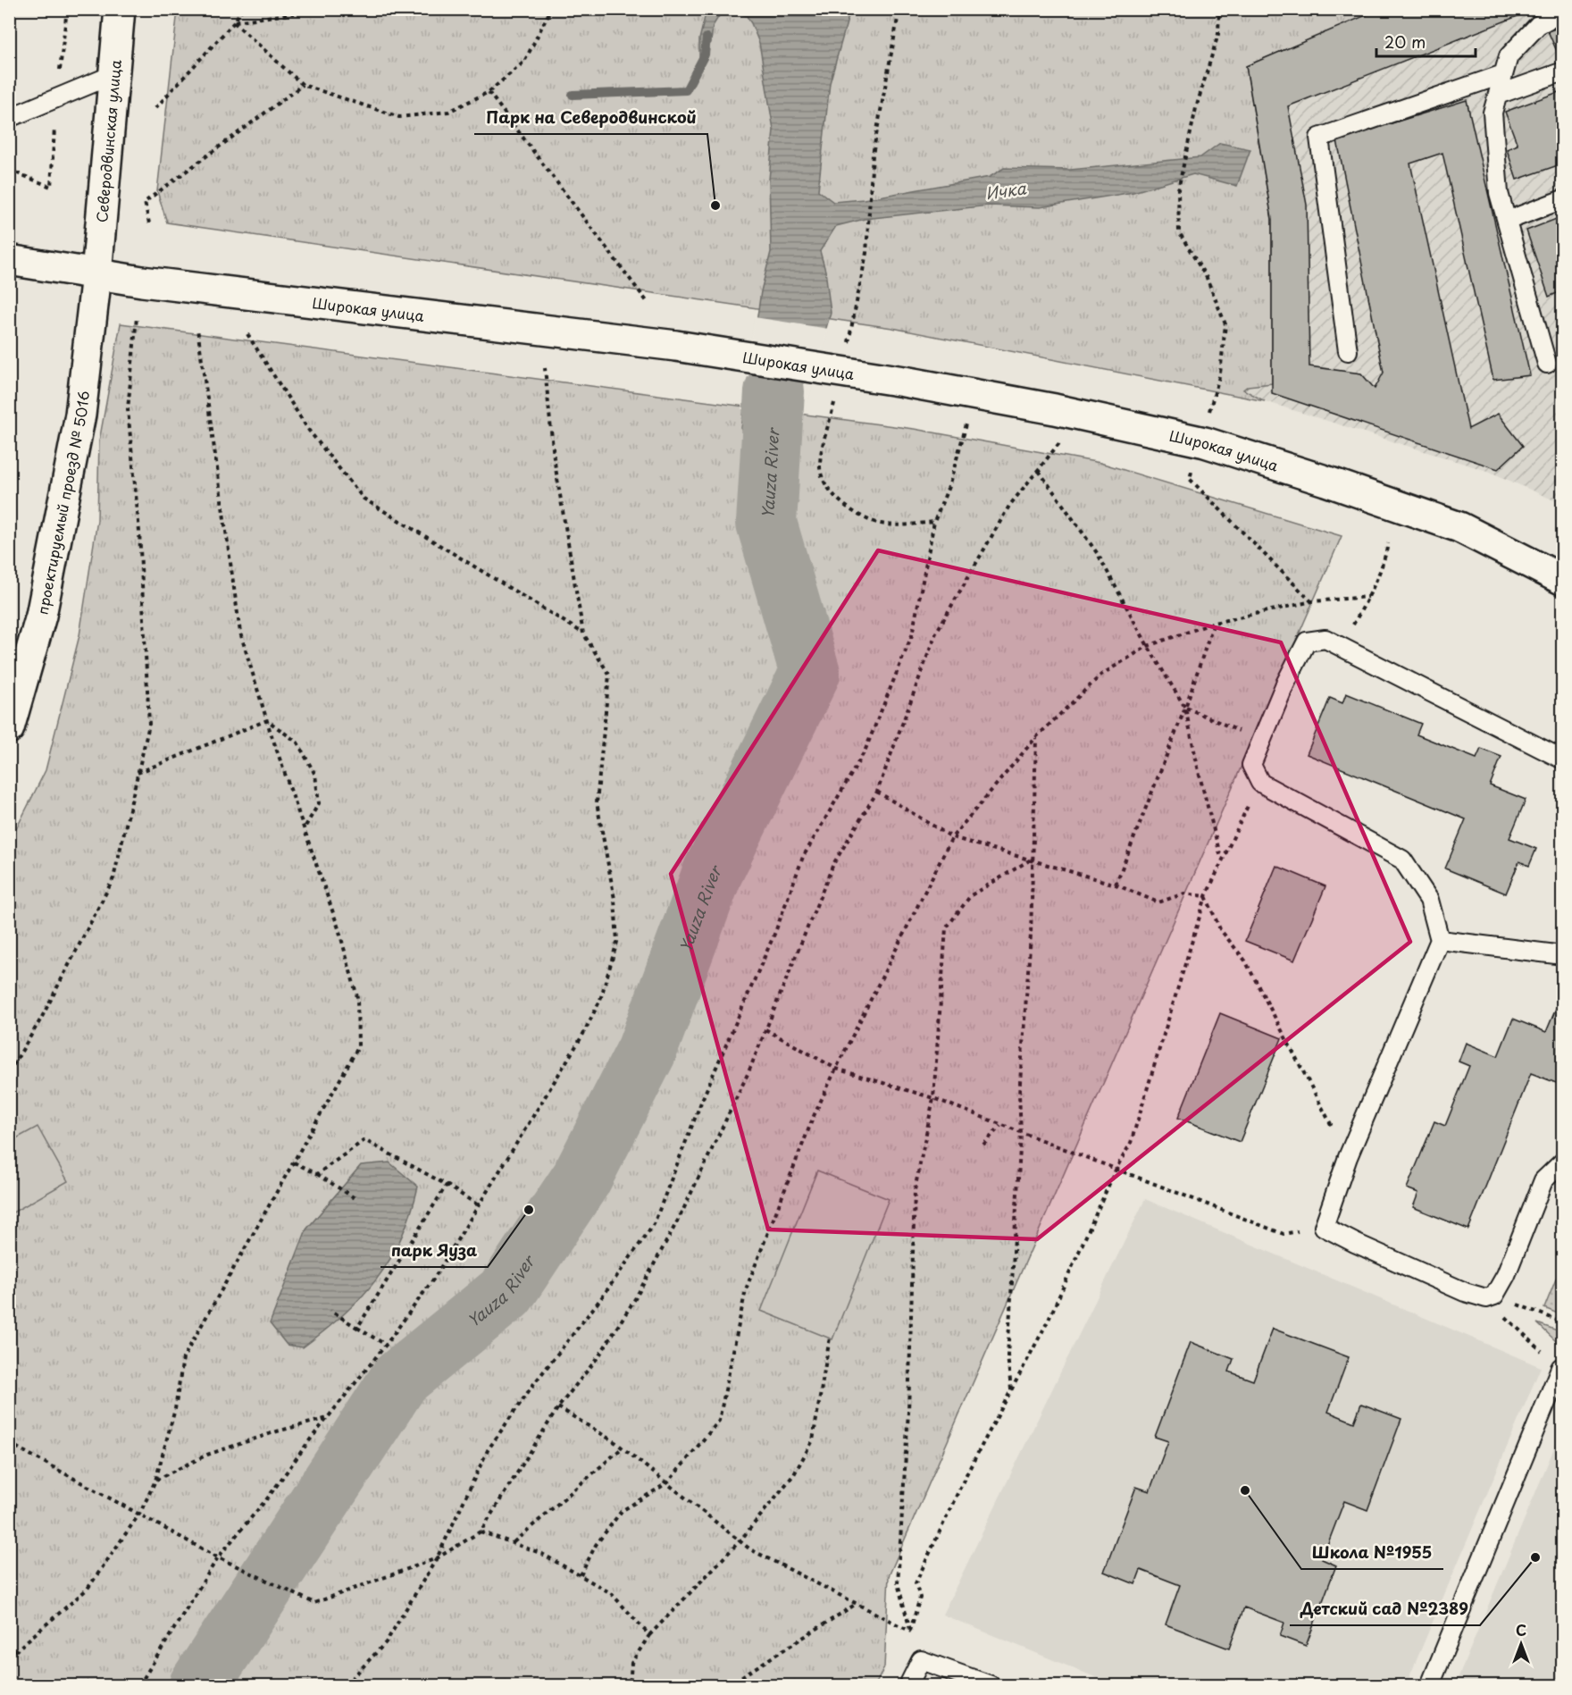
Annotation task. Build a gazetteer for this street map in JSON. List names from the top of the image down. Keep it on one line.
{"streets":{"main road":["Северодвинская улица","Широкая улица","проектируемый проезд № 5016"]},"crossings":[["Северодвинская улица","Широкая улица"],["Северодвинская улица","проектируемый проезд № 5016"],["Широкая улица","проектируемый проезд № 5016"]],"water":["Ичка","Yauza River"],"places":["Парк на Северодвинской","парк Яуза","Школа №1955","Детский сад №2389"],"scale_bar":"20 m","north":"top"}
